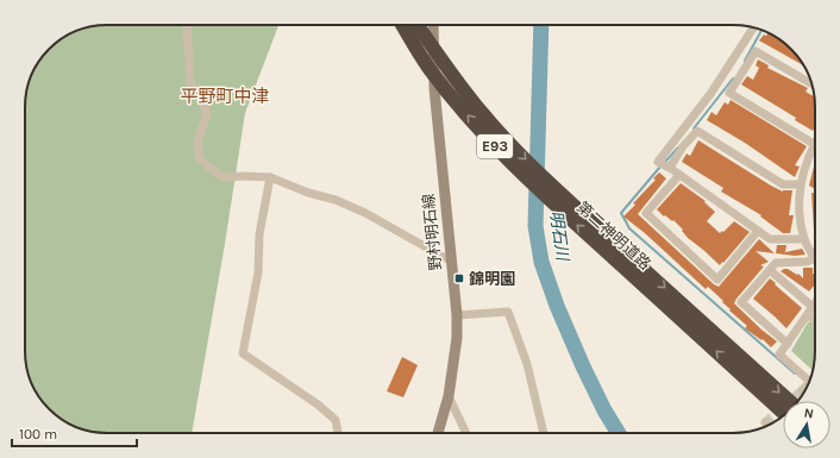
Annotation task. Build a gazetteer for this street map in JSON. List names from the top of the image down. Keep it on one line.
{"streets":{"highway":["E93","第二神明道路"],"main road":["野村明石線"]},"districts":["平野町中津"],"water":["明石川"],"places":{"transit":["錦明園"]},"scale_bar":"100 m","north":"top"}
